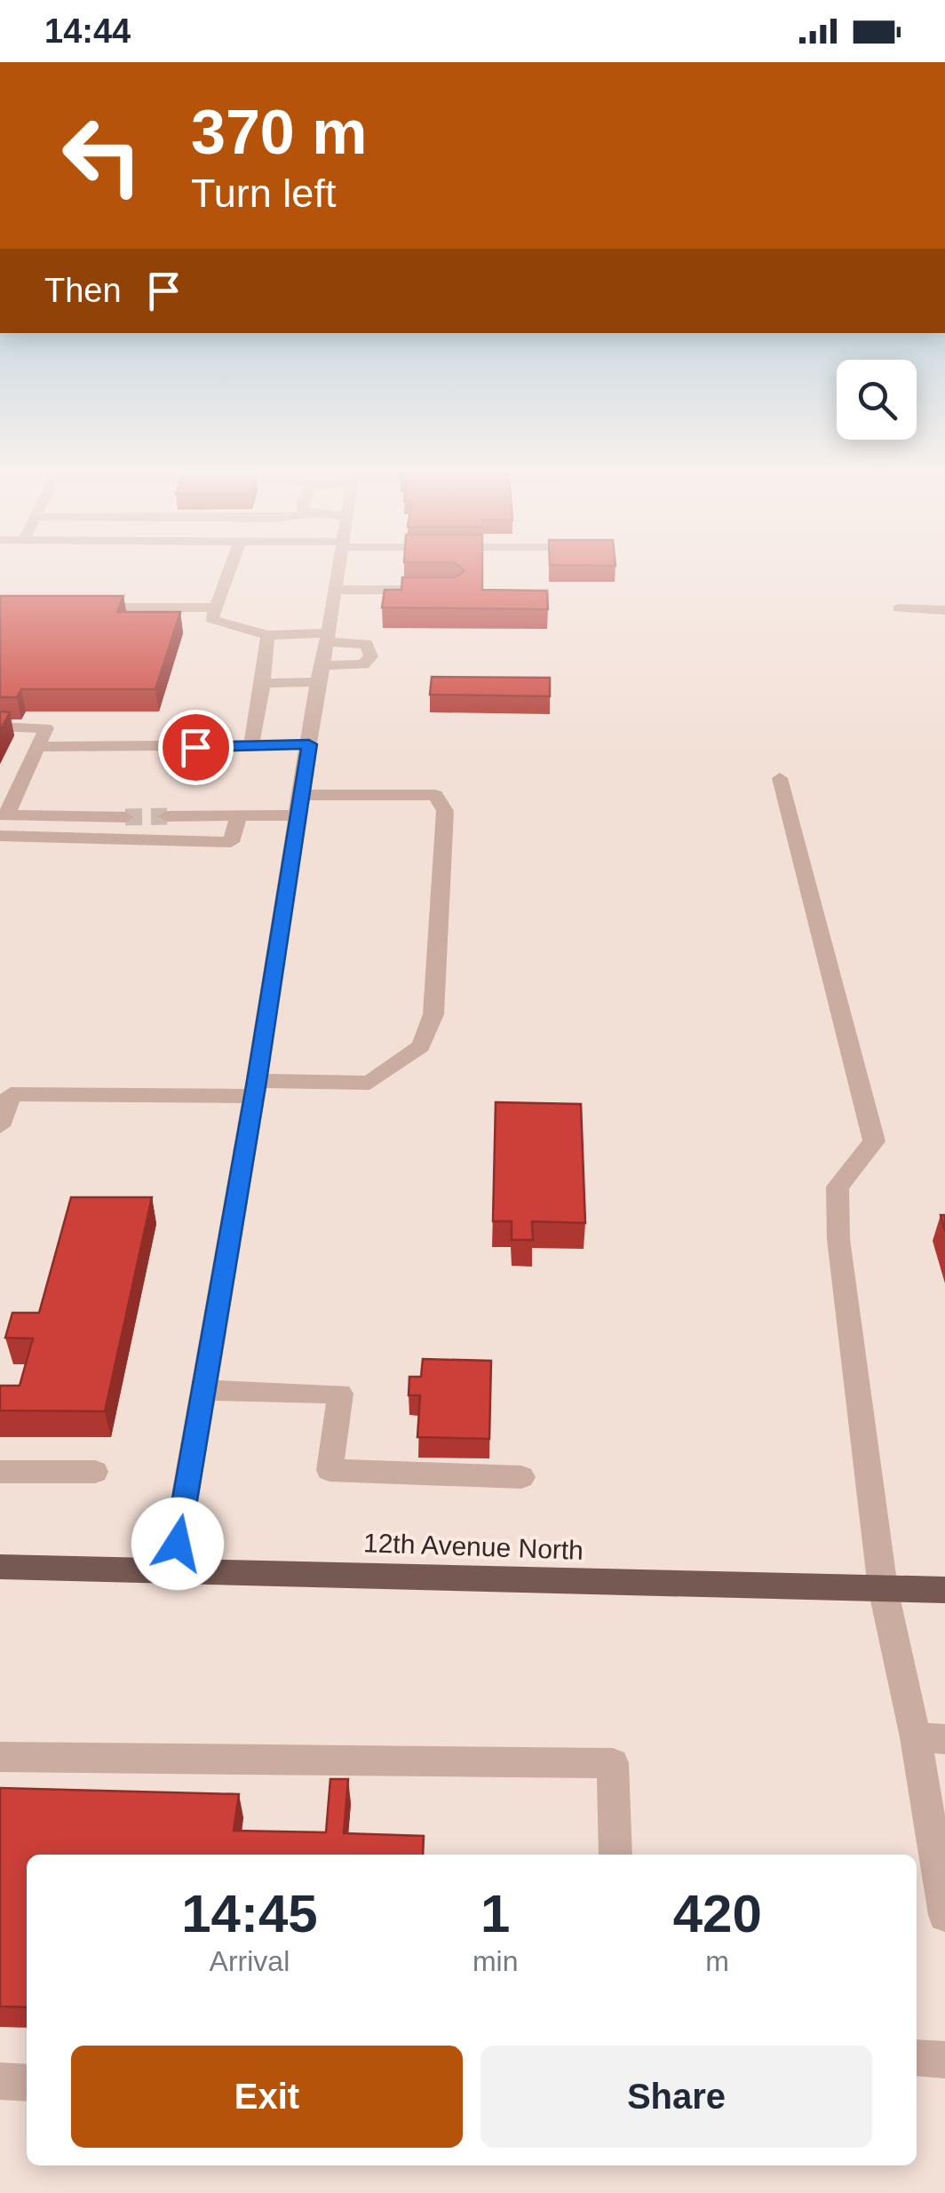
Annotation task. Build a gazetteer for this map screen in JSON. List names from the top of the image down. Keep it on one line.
{"streets":{"main road":["12th Avenue North"]},"page":{"status":"14:44","turn":["370 m","Turn left"],"then":"Then","eta":["14:45","Arrival","1","min","420","m"],"buttons":["Exit","Share"]}}
